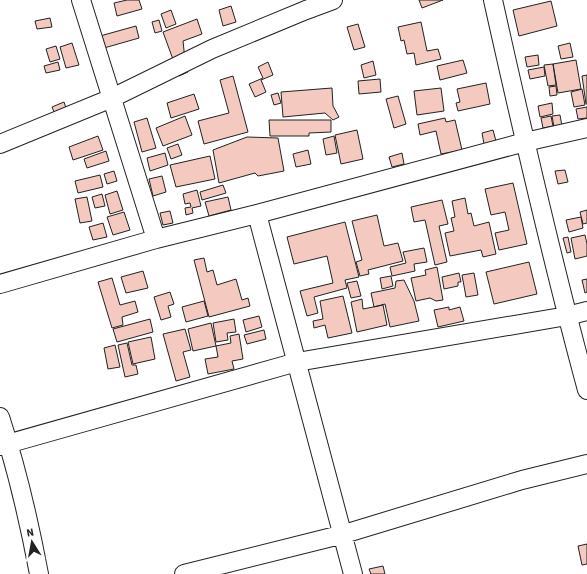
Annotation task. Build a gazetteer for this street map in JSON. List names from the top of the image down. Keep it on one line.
{"north":"top"}
